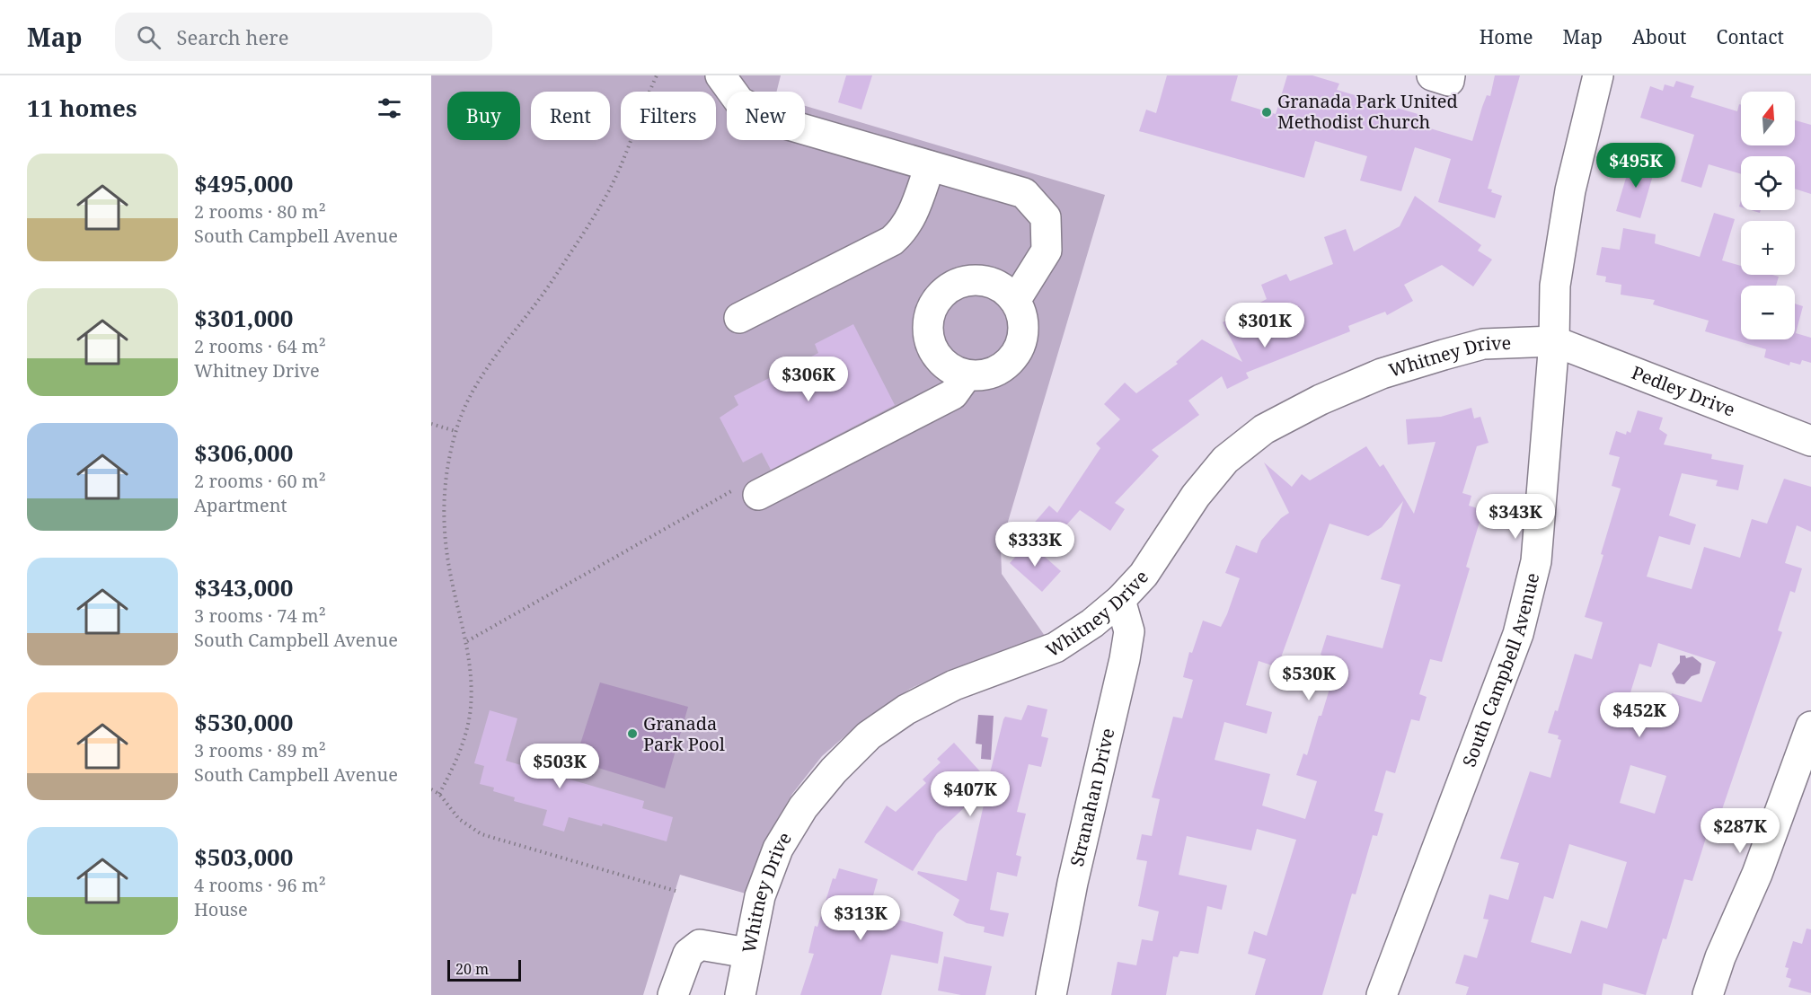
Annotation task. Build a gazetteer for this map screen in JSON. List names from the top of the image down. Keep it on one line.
{"streets":{"street":["Whitney Drive","Pedley Drive","South Campbell Avenue","Stranahan Drive"]},"crossings":[["Whitney Drive","Pedley Drive"],["Whitney Drive","South Campbell Avenue"],["Whitney Drive","Stranahan Drive"],["Pedley Drive","South Campbell Avenue"]],"places":["Granada Park United Methodist Church","Granada Park Pool"],"scale_bar":"20 m","north":"top","page":{"header":"Map","search":"Search here","nav":["Home","Map","About","Contact"],"heading":"11 homes","map_buttons":["+","−"],"chip":["Buy","Rent","Filters","New"],"list":[{"name":"$495,000","note":"2 rooms · 80 m² · South Campbell Avenue"},{"name":"$301,000","note":"2 rooms · 64 m² · Whitney Drive"},{"name":"$306,000","note":"2 rooms · 60 m² · Apartment"},{"name":"$343,000","note":"3 rooms · 74 m² · South Campbell Avenue"},{"name":"$530,000","note":"3 rooms · 89 m² · South Campbell Avenue"},{"name":"$503,000","note":"4 rooms · 96 m² · House"}],"price":["$495K","$301K","$306K","$343K","$333K","$530K","$452K","$503K","$407K","$287K","$313K"],"scale":"20 m"}}
